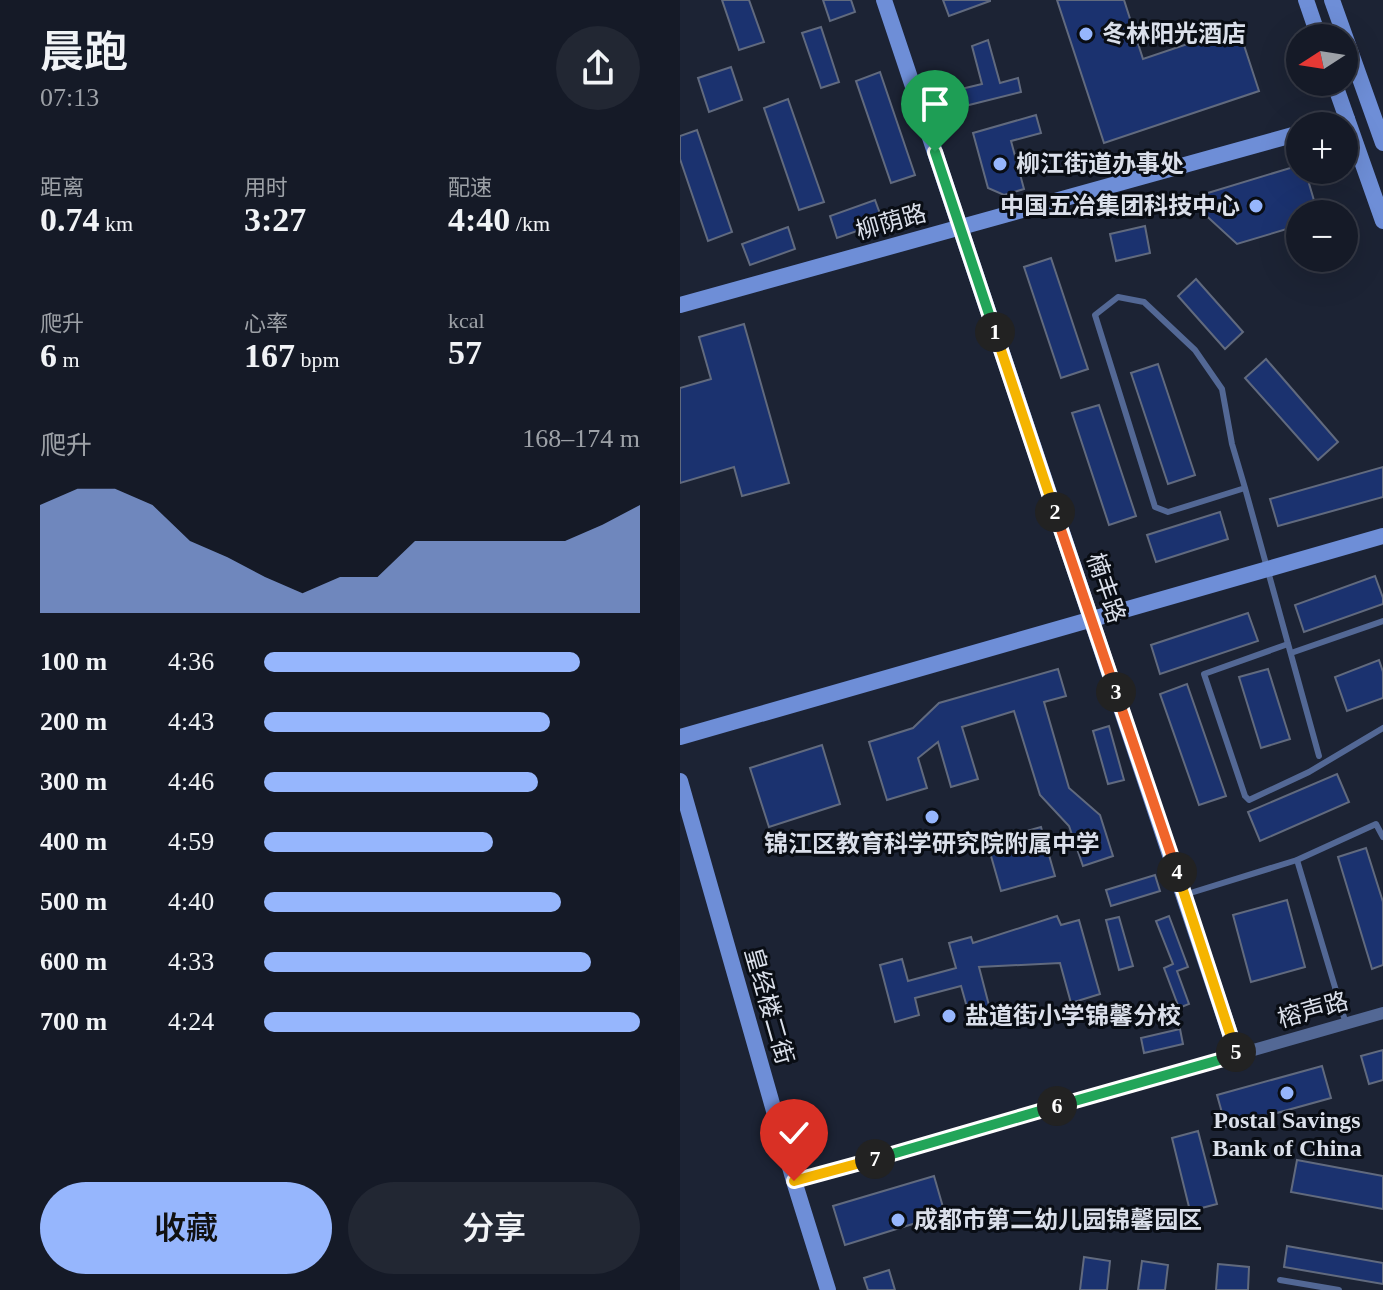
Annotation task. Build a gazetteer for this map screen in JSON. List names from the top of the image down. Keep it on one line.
{"streets":{"street":["柳荫路","楠丰路","皇经楼二街","榕声路"]},"crossings":[["柳荫路","楠丰路"],["楠丰路","榕声路"],["皇经楼二街","榕声路"]],"places":["冬林阳光酒店","柳江街道办事处","中国五冶集团科技中心","锦江区教育科学研究院附属中学","盐道街小学锦馨分校","Postal Savings Bank of China","成都市第二幼儿园锦馨园区"],"north":"left","page":{"heading":["晨跑","07:13"],"map_buttons":["+","−"],"stats":[["距离","0.74 km"],["用时","3:27"],["配速","4:40 /km"],["爬升","6 m"],["心率","167 bpm"],["kcal","57"]],"pins":["1","2","3","4","5","6","7"],"chart":["爬升","168–174 m"],"list":[{"name":"100 m","note":"4:36"},{"name":"200 m","note":"4:43"},{"name":"300 m","note":"4:46"},{"name":"400 m","note":"4:59"},{"name":"500 m","note":"4:40"},{"name":"600 m","note":"4:33"},{"name":"700 m","note":"4:24"}],"buttons":["收藏","分享"]}}
